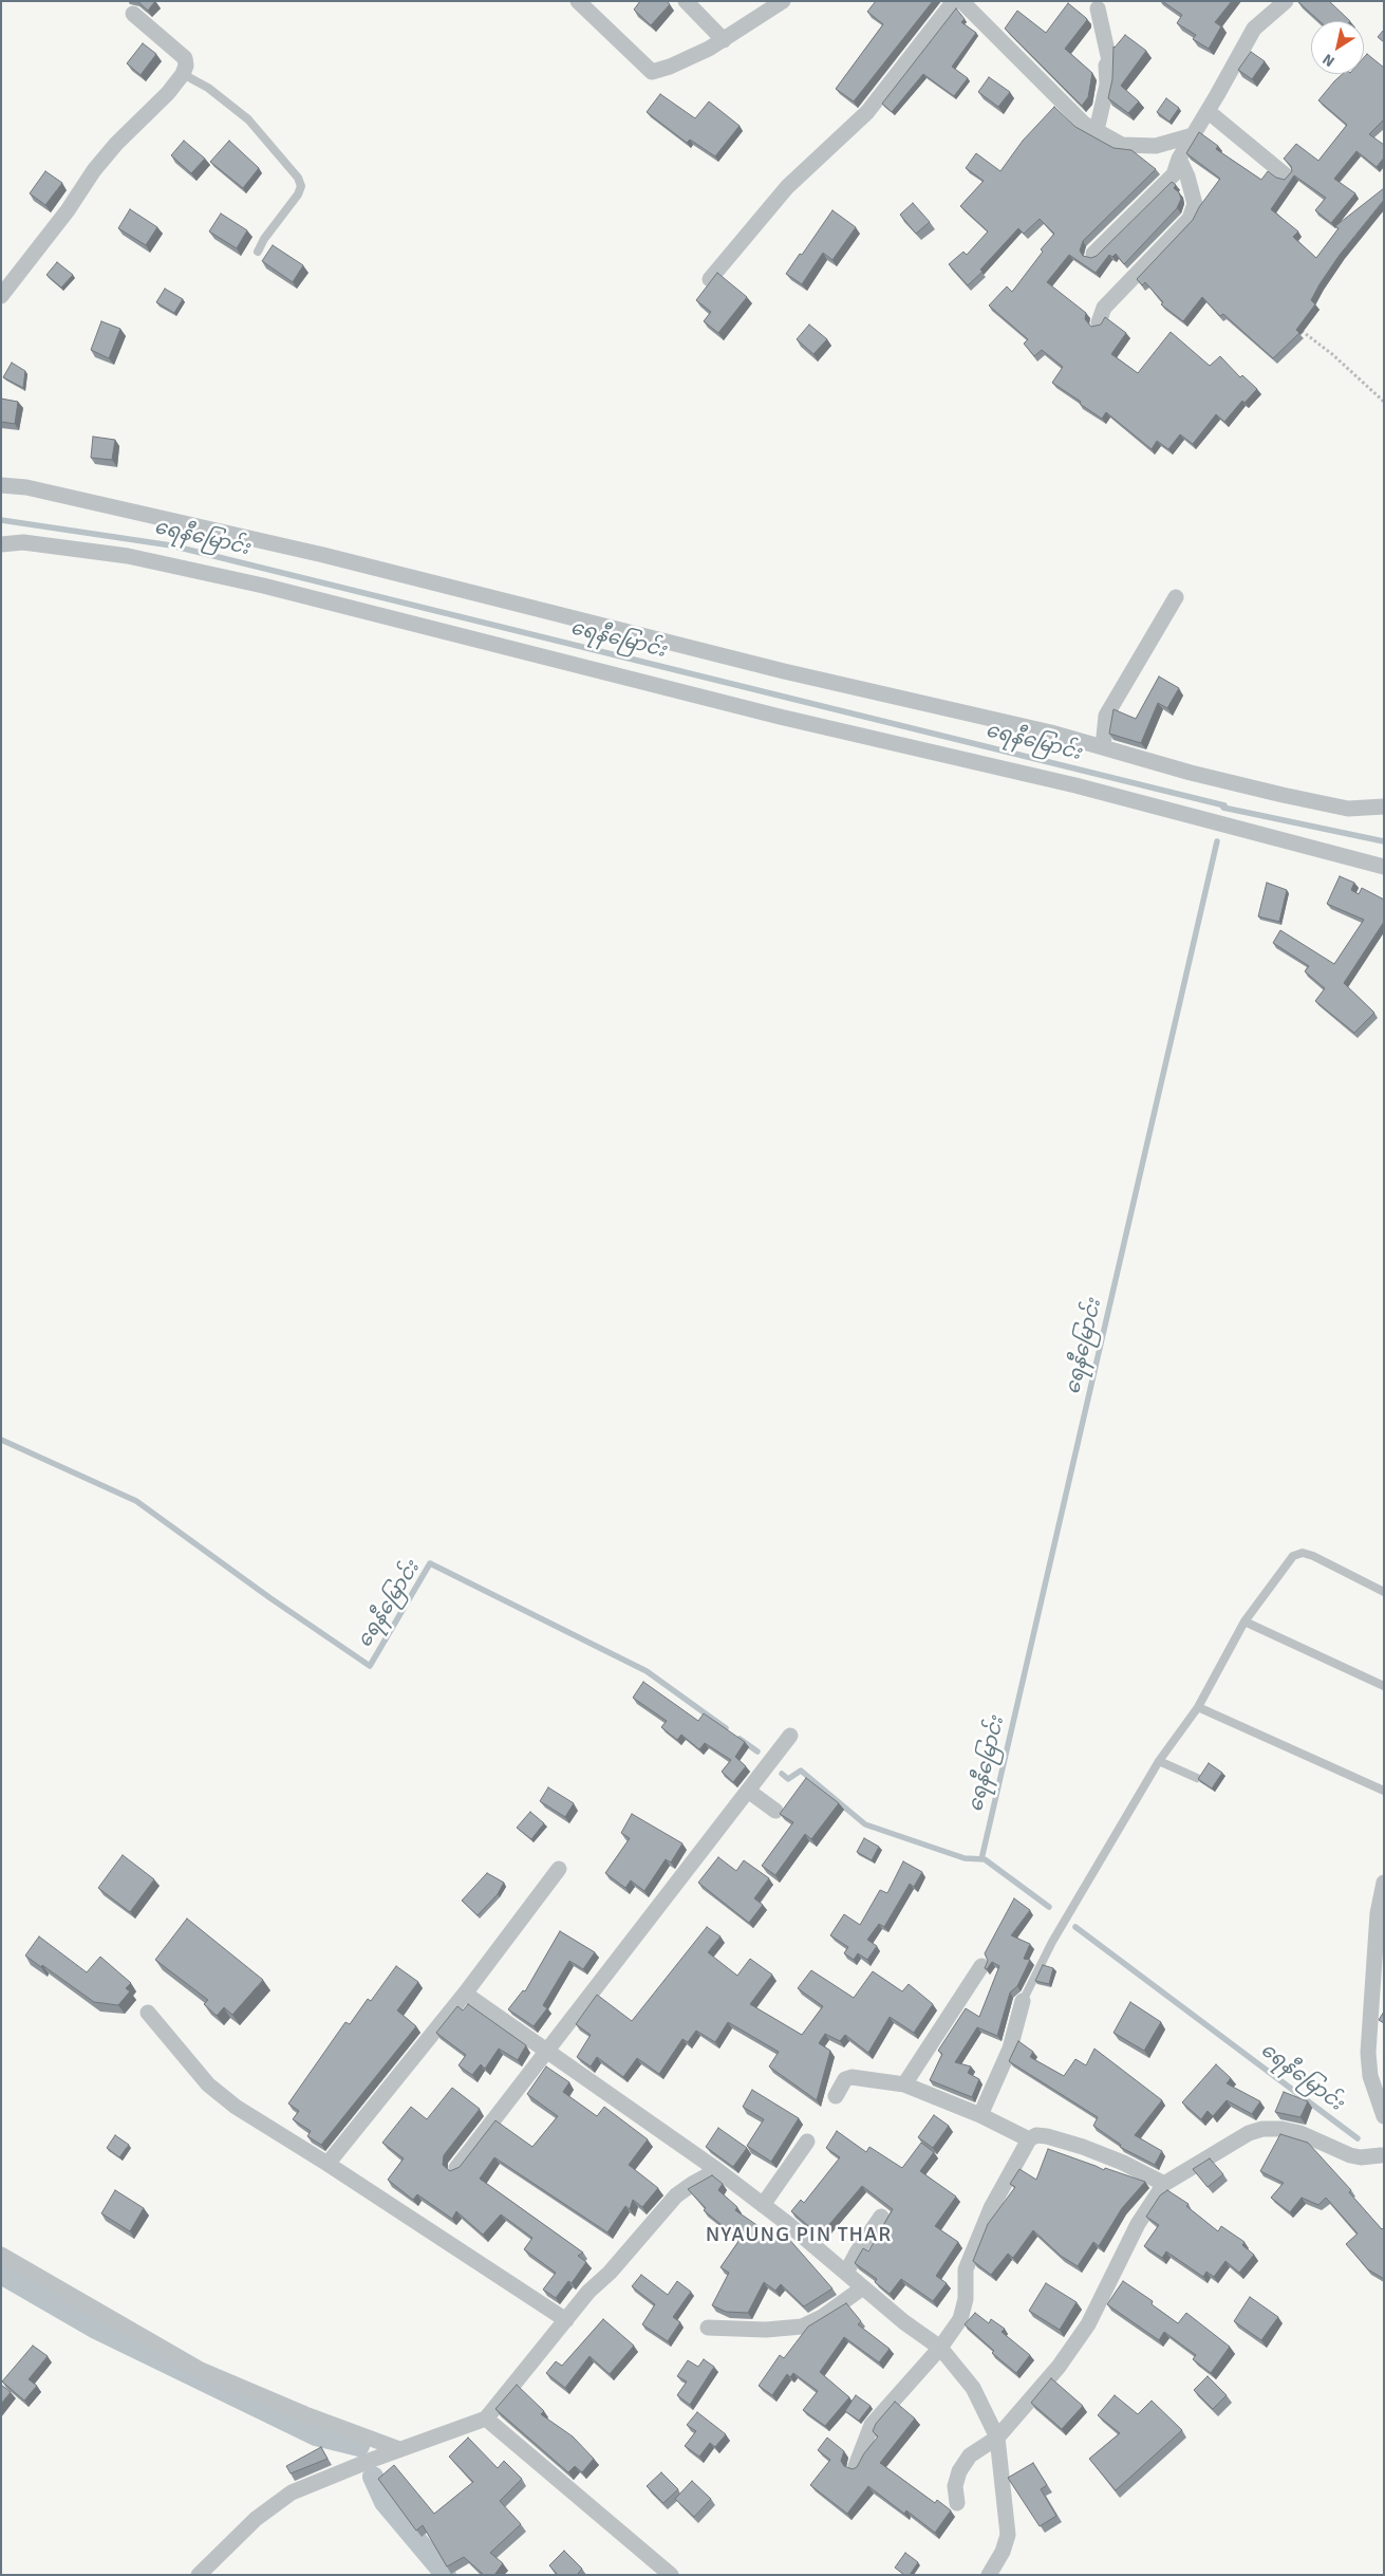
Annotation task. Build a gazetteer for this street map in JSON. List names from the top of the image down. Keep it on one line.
{"districts":["NYAUNG PIN THAR"],"water":["ရေနီမြောင်း"],"north":"bottom left"}
